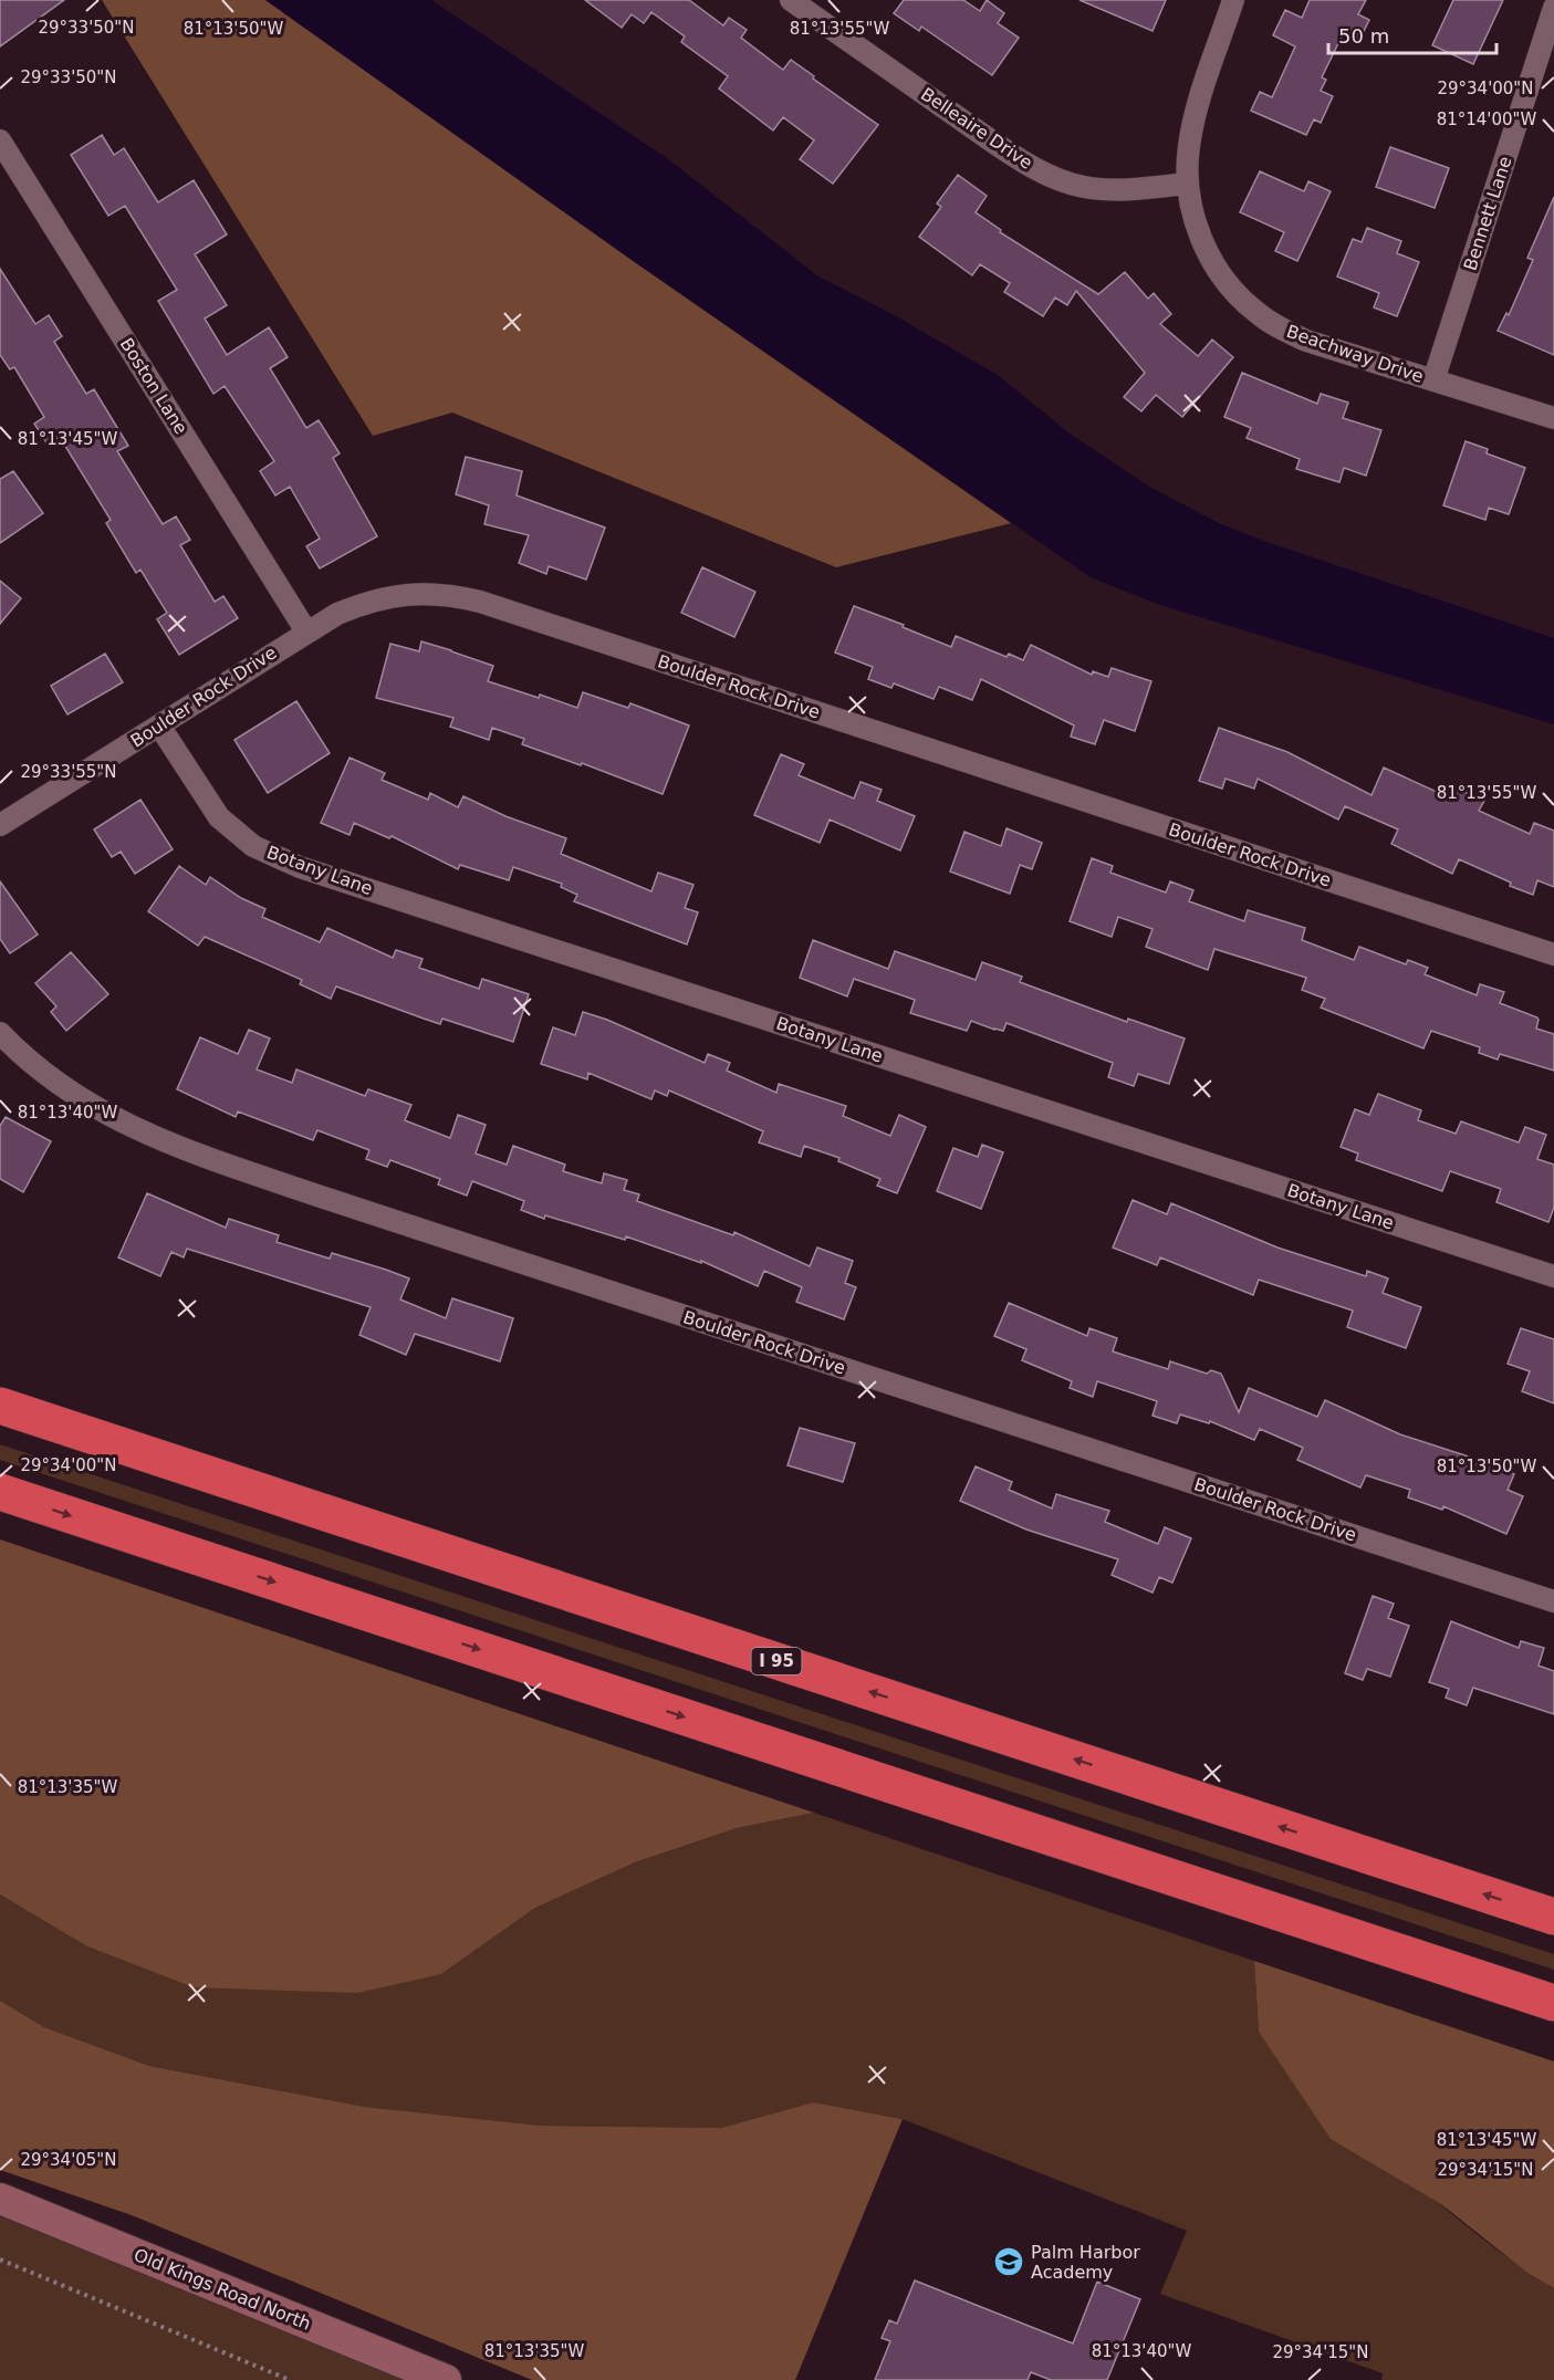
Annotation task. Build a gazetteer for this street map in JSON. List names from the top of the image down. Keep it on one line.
{"streets":{"highway":["I 95"],"street":["Belleaire Drive","Bennett Lane","Beachway Drive","Boston Lane","Boulder Rock Drive","Botany Lane","Old Kings Road North"]},"crossings":[["Belleaire Drive","Beachway Drive"],["Bennett Lane","Beachway Drive"],["Boston Lane","Boulder Rock Drive"],["Boulder Rock Drive","Botany Lane"]],"places":{"school or university":["Palm Harbor Academy"]},"scale_bar":"50 m","coordinates":["29°33'50\"N","81°13'50\"W","81°13'55\"W","29°34'00\"N","81°14'00\"W","81°13'45\"W","29°33'55\"N","81°13'40\"W","81°13'35\"W","29°34'05\"N","29°34'15\"N"]}
